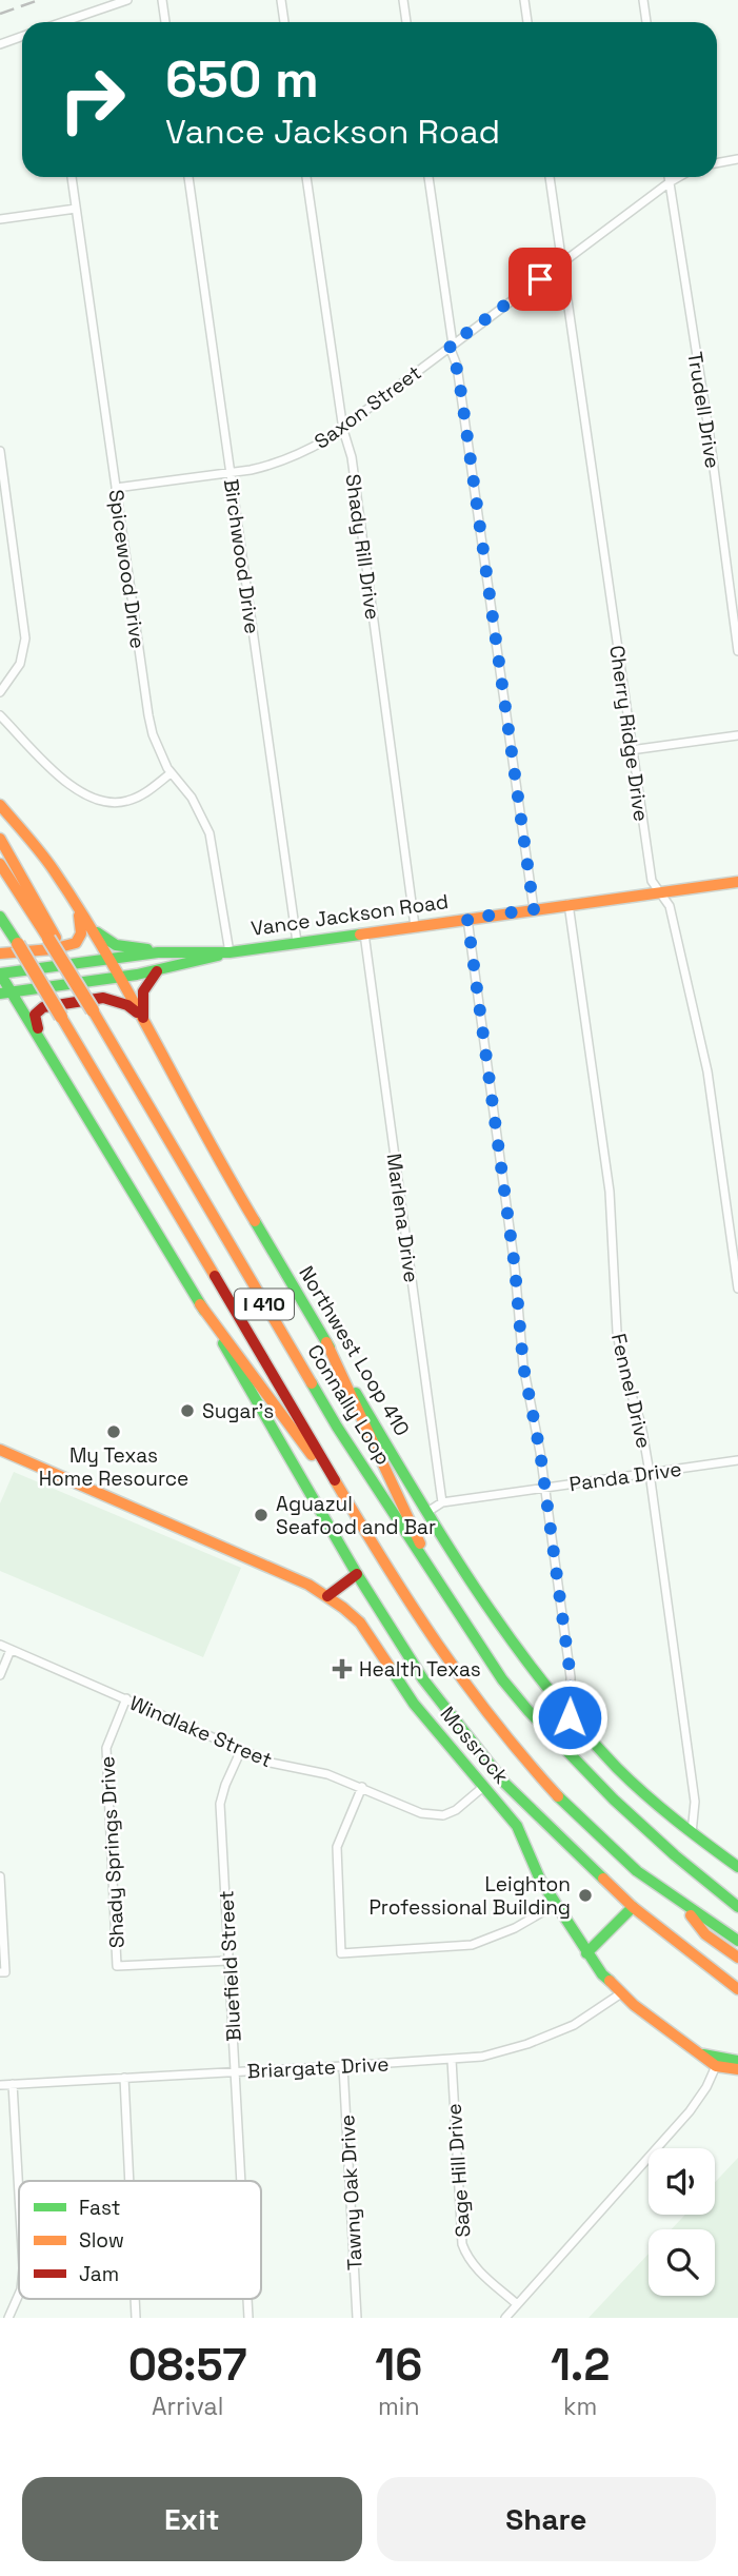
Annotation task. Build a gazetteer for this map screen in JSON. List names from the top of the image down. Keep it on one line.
{"streets":{"main road":["Vance Jackson Road","I 410","Northwest Loop 410","Connally Loop","Mossrock"],"street":["Saxon Street","Trudell Drive","Shady Rill Drive","Birchwood Drive","Spicewood Drive","Cherry Ridge Drive","Marlena Drive","Fennel Drive","Panda Drive","Windlake Street","Shady Springs Drive","Bluefield Street","Briargate Drive","Sage Hill Drive","Tawny Oak Drive"]},"crossings":[["Saxon Street","Trudell Drive"],["Saxon Street","Shady Rill Drive"],["Saxon Street","Birchwood Drive"],["Saxon Street","Spicewood Drive"],["Saxon Street","Cherry Ridge Drive"],["Shady Rill Drive","Vance Jackson Road"],["Birchwood Drive","Vance Jackson Road"],["Spicewood Drive","Vance Jackson Road"],["Cherry Ridge Drive","Vance Jackson Road"],["Vance Jackson Road","Marlena Drive"],["Vance Jackson Road","Northwest Loop 410"],["Vance Jackson Road","Fennel Drive"],["Marlena Drive","Panda Drive"],["Northwest Loop 410","Fennel Drive"],["Northwest Loop 410","Panda Drive"],["Fennel Drive","Panda Drive"],["Windlake Street","Mossrock"],["Windlake Street","Shady Springs Drive"],["Windlake Street","Bluefield Street"],["Mossrock","Briargate Drive"],["Shady Springs Drive","Bluefield Street"],["Bluefield Street","Briargate Drive"],["Briargate Drive","Sage Hill Drive"],["Briargate Drive","Tawny Oak Drive"]],"places":{"other":["Sugar's","My Texas Home Resource","Aguazul Seafood and Bar","Leighton Professional Building"],"health":["Health Texas"]},"legend":["Fast","Slow","Jam"],"page":{"turn":["650 m","Vance Jackson Road"],"eta":["08:57","Arrival","16","min","1.2","km"],"buttons":["Exit","Share"]}}
